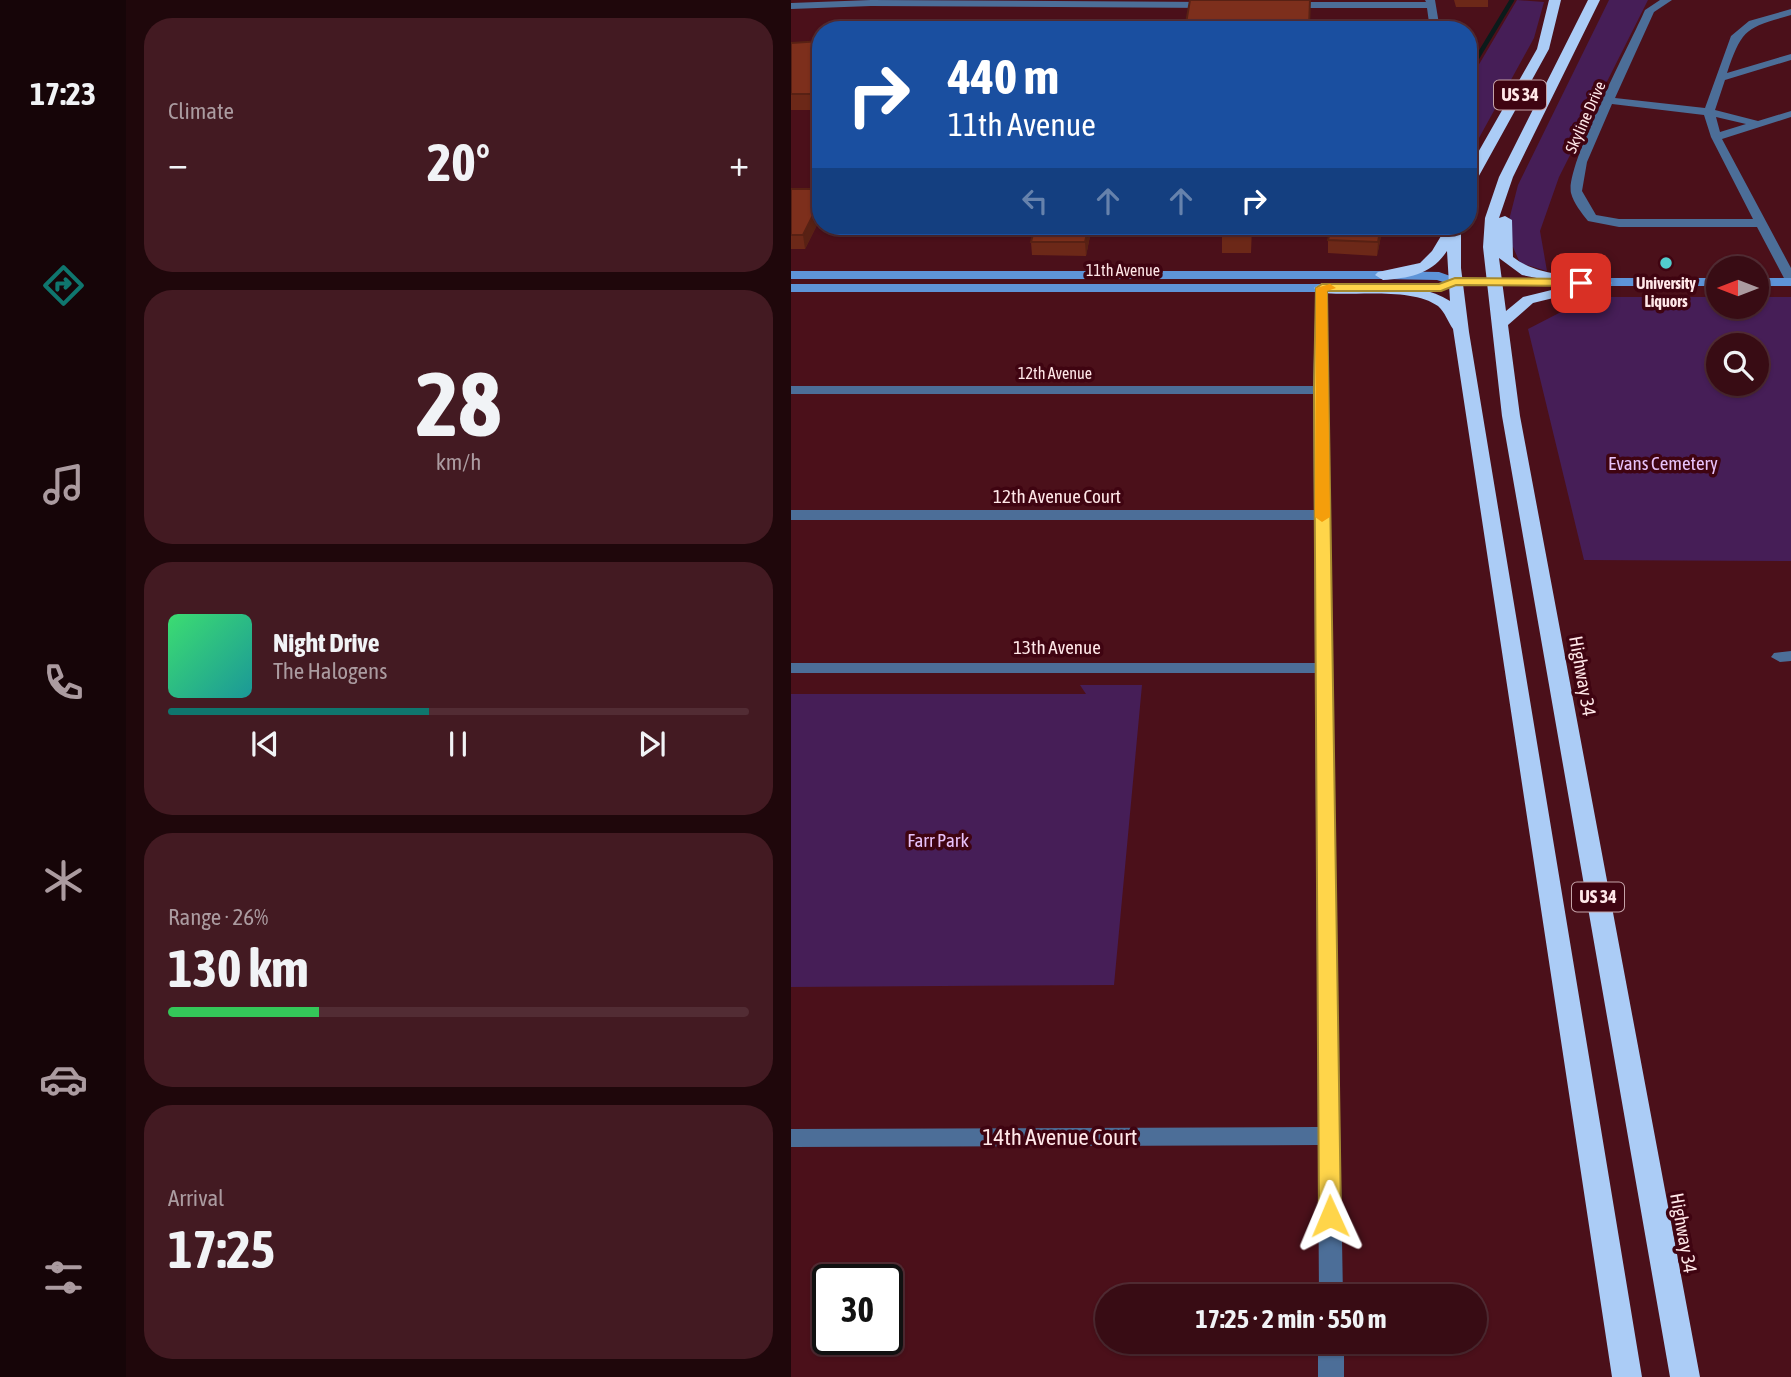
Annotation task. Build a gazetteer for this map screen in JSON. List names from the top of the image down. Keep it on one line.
{"streets":{"highway":["US 34","Highway 34"],"main road":["11th Avenue"],"street":["Skyline Drive","12th Avenue","12th Avenue Court","13th Avenue","14th Avenue Court"]},"crossings":[["US 34","11th Avenue"],["11th Avenue","Highway 34"]],"parks":["Evans Cemetery","Farr Park"],"places":["University Liquors"],"north":"left","page":{"tabs":"17:23","tile":["Climate",["28","km/h"],["Range · 26%","130 km"],["Arrival","17:25"]],"turn":["440 m","11th Avenue"],"heat":["−","20°","+"],"song":["Night Drive","The Halogens"],"limit":"30","trip":"17:25 · 2 min · 550 m"}}
